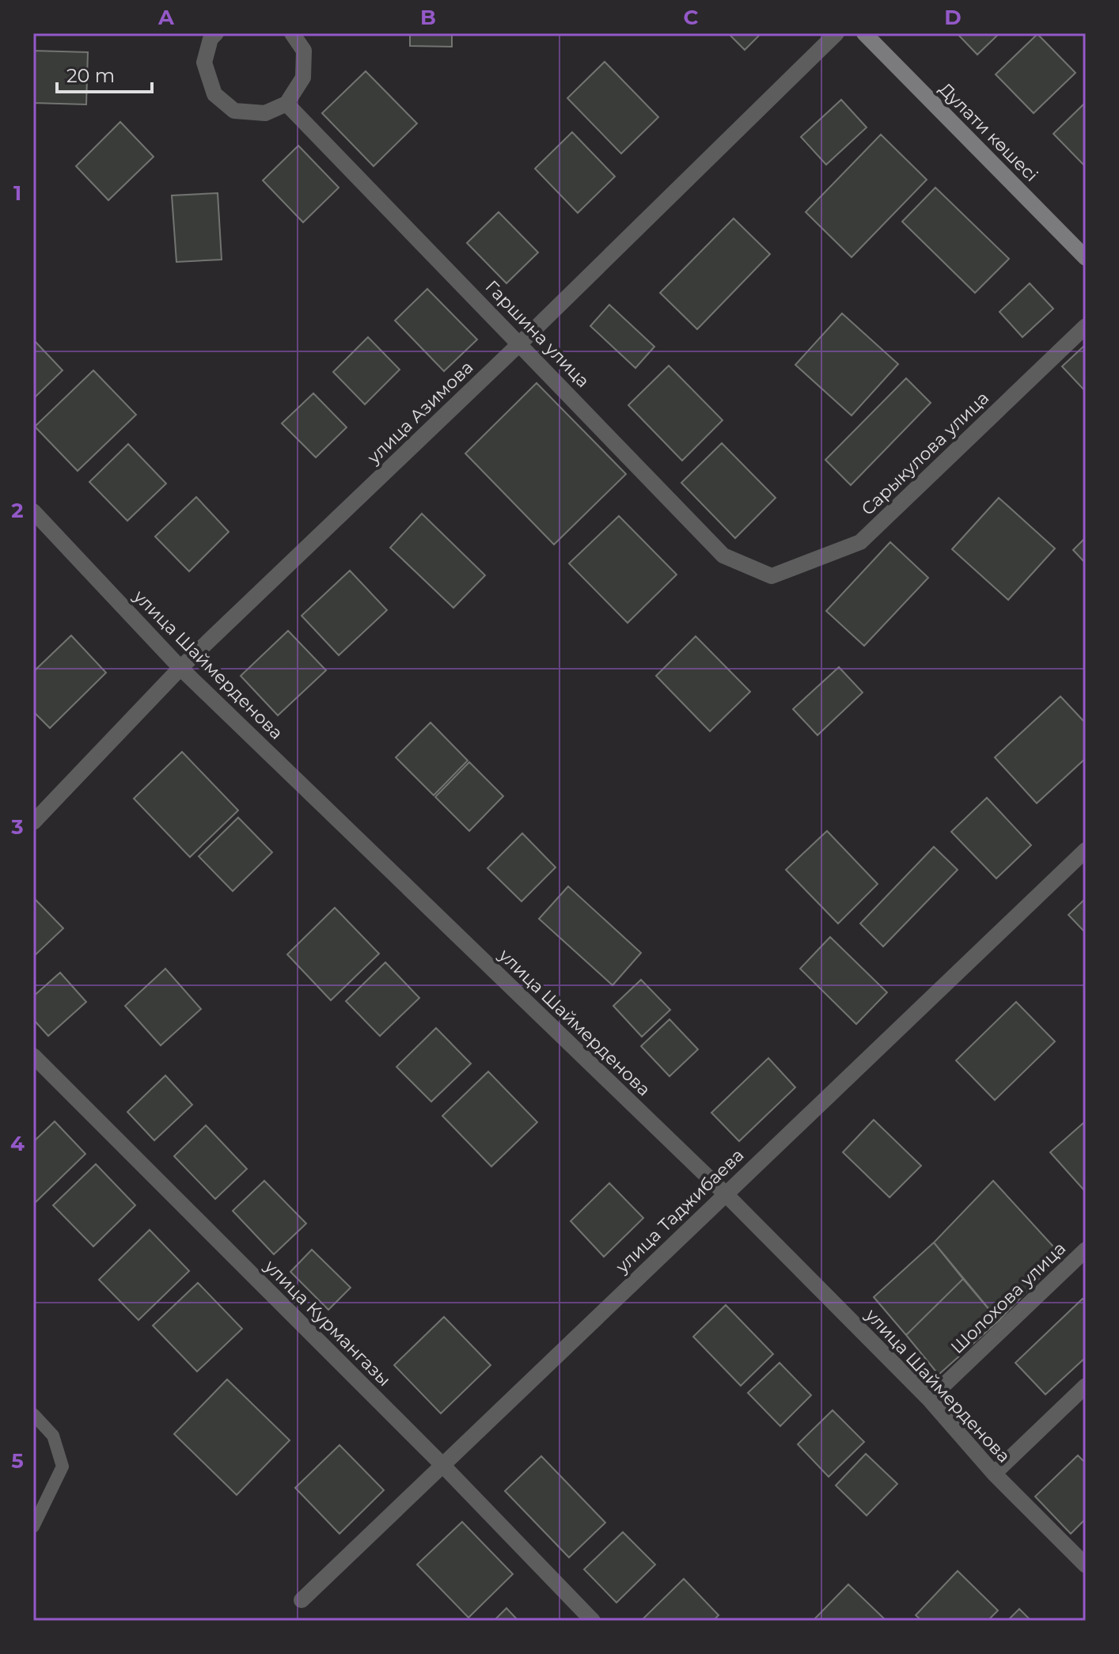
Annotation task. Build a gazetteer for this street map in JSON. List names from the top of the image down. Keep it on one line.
{"streets":{"main road":["Дулати көшесі"],"street":["Гаршина улица","улица Азимова","Сарыкулова улица","улица Шаймерденова","улица Таджибаева","Шолохова улица","улица Курмангазы"]},"crossings":[["Гаршина улица","улица Азимова"],["Гаршина улица","Сарыкулова улица"],["улица Азимова","улица Шаймерденова"],["улица Шаймерденова","улица Таджибаева"],["улица Шаймерденова","Шолохова улица"],["улица Таджибаева","улица Курмангазы"]],"scale_bar":"20 m","grid":{"columns":["A","B","C","D"],"rows":["1","2","3","4","5"]}}
